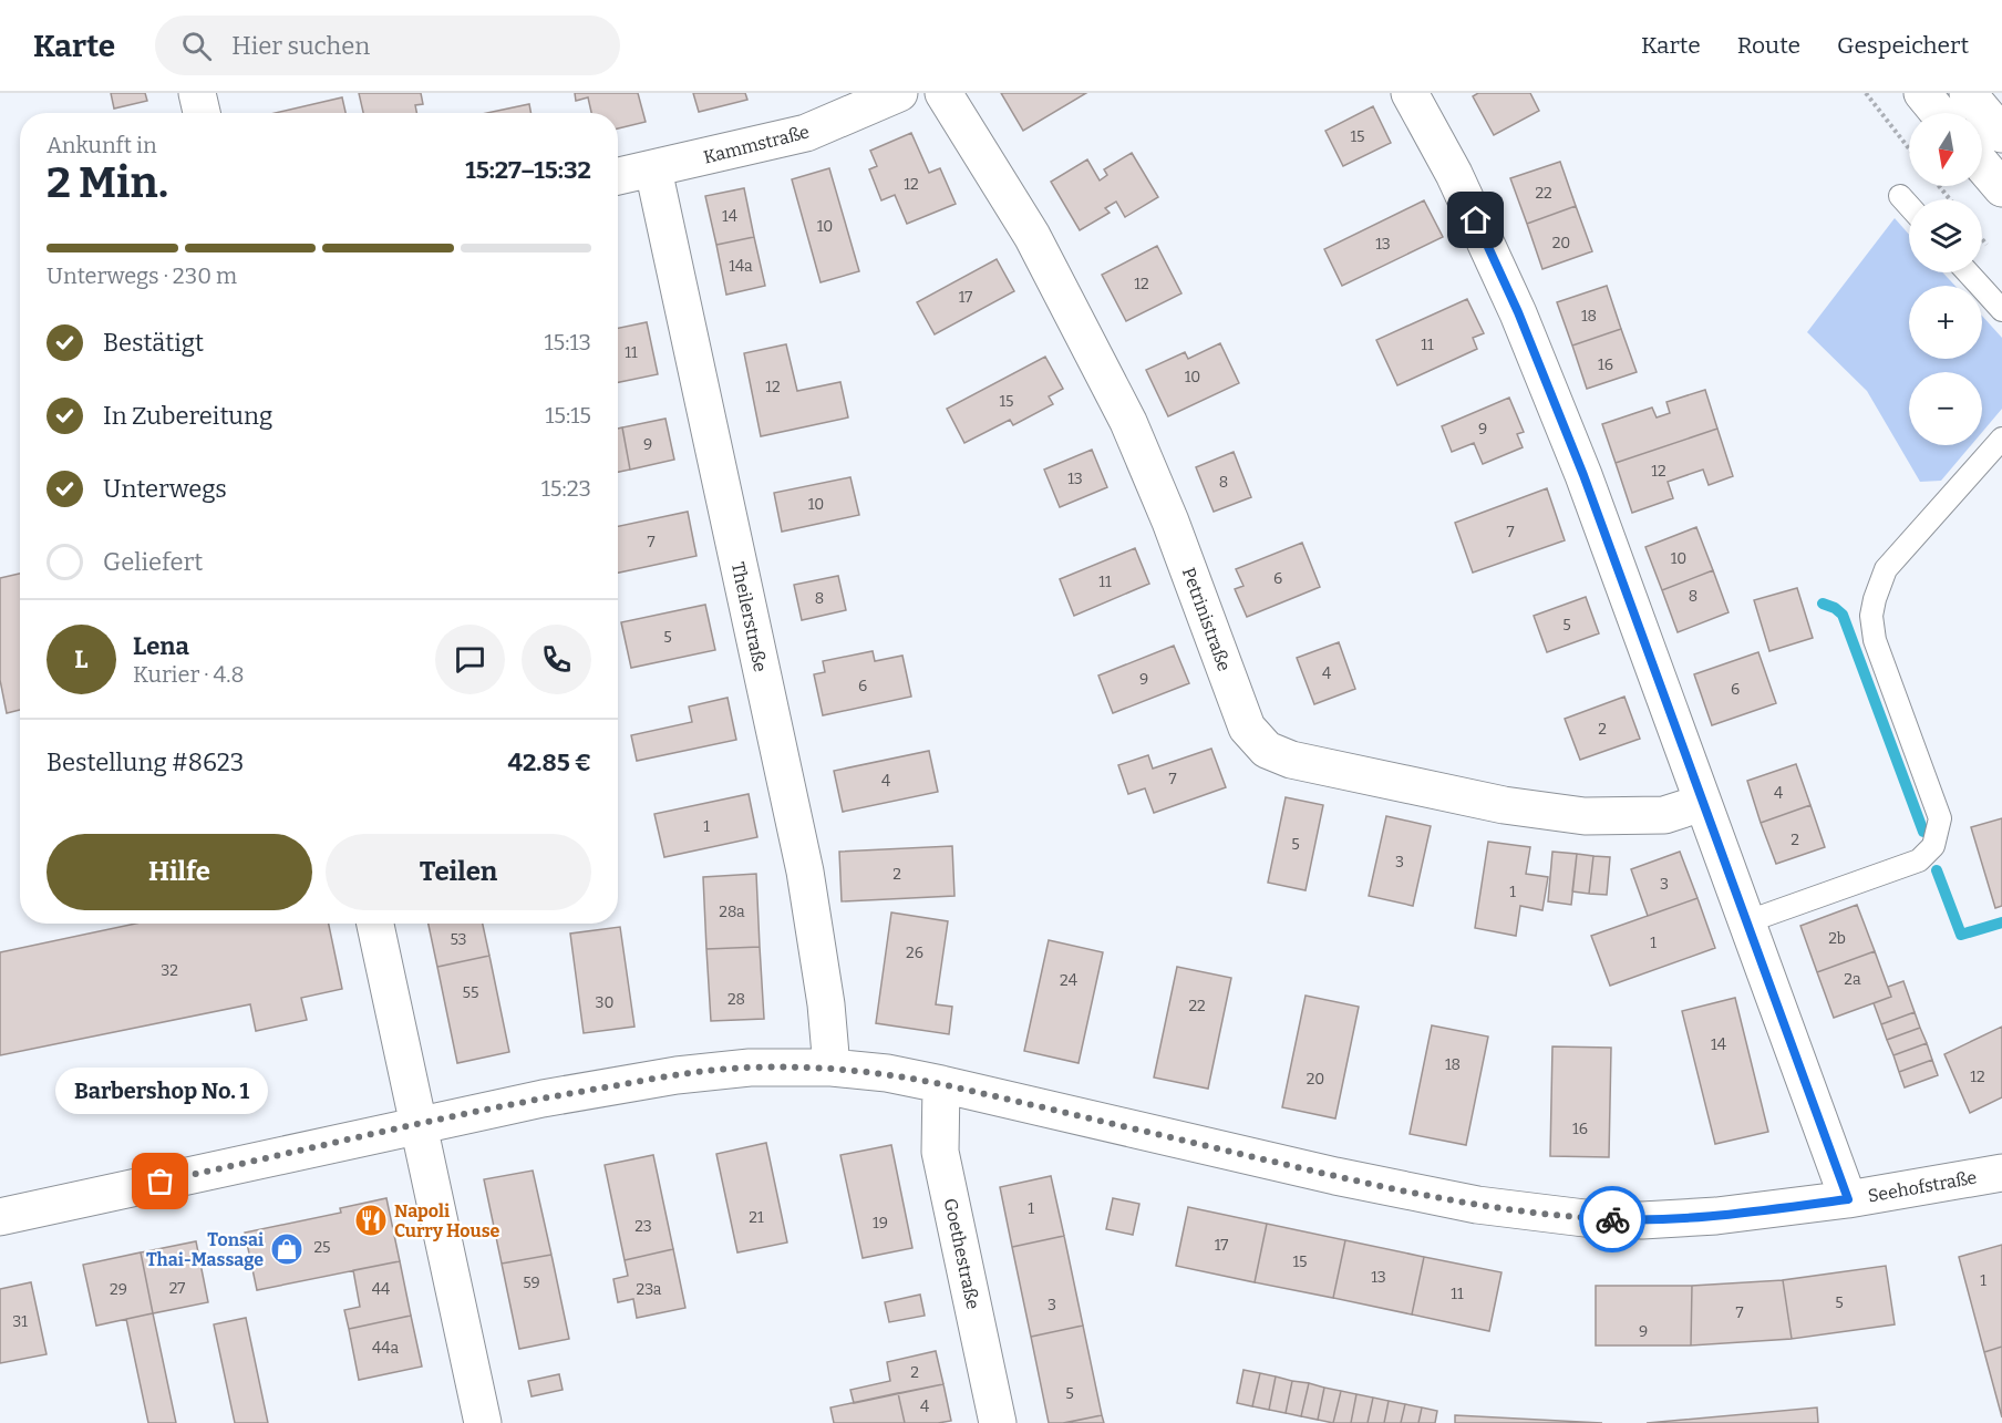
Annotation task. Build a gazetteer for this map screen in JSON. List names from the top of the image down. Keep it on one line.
{"streets":{"street":["Kammstraße","Theilerstraße","Petrinistraße","Seehofstraße","Goethestraße"]},"crossings":[["Kammstraße","Theilerstraße"],["Theilerstraße","Seehofstraße"],["Seehofstraße","Goethestraße"]],"places":{"other":["Barbershop No. 1"],"restaurant":["Napoli Curry House"],"shop":["Tonsai Thai-Massage"]},"house_numbers":["15","12","22","14","10","20","13","14a","12","17","18","11","11","16","10","12","15","9","9","12","13","8","10","7","7","10","6","11","8","8","5","5","4","9","6","6","2","7","4","4","1","2","5","3","2","3","1","28a","2b","53","1","26","32","2a","24","55","28","30","22","14","18","12","20","16","1","21","19","23","17","25","15","13","1","59","27","29","44","23a","11","5","3","7","31","9","44a","2","5","4"],"north":"bottom","page":{"header":"Karte","search":"Hier suchen","nav":["Karte","Route","Gespeichert"],"map_buttons":["+","−"],"heading":["2 Min.","Ankunft in","15:27–15:32"],"panel":["Lena","Kurier · 4.8","Bestellung #8623","42.85 €"],"bar":"Unterwegs · 230 m","list":[["Bestätigt","15:13"],["In Zubereitung","15:15"],["Unterwegs","15:23"],"Geliefert"],"round":"L","buttons":["Hilfe","Teilen"],"bubble":"Barbershop No. 1"}}
